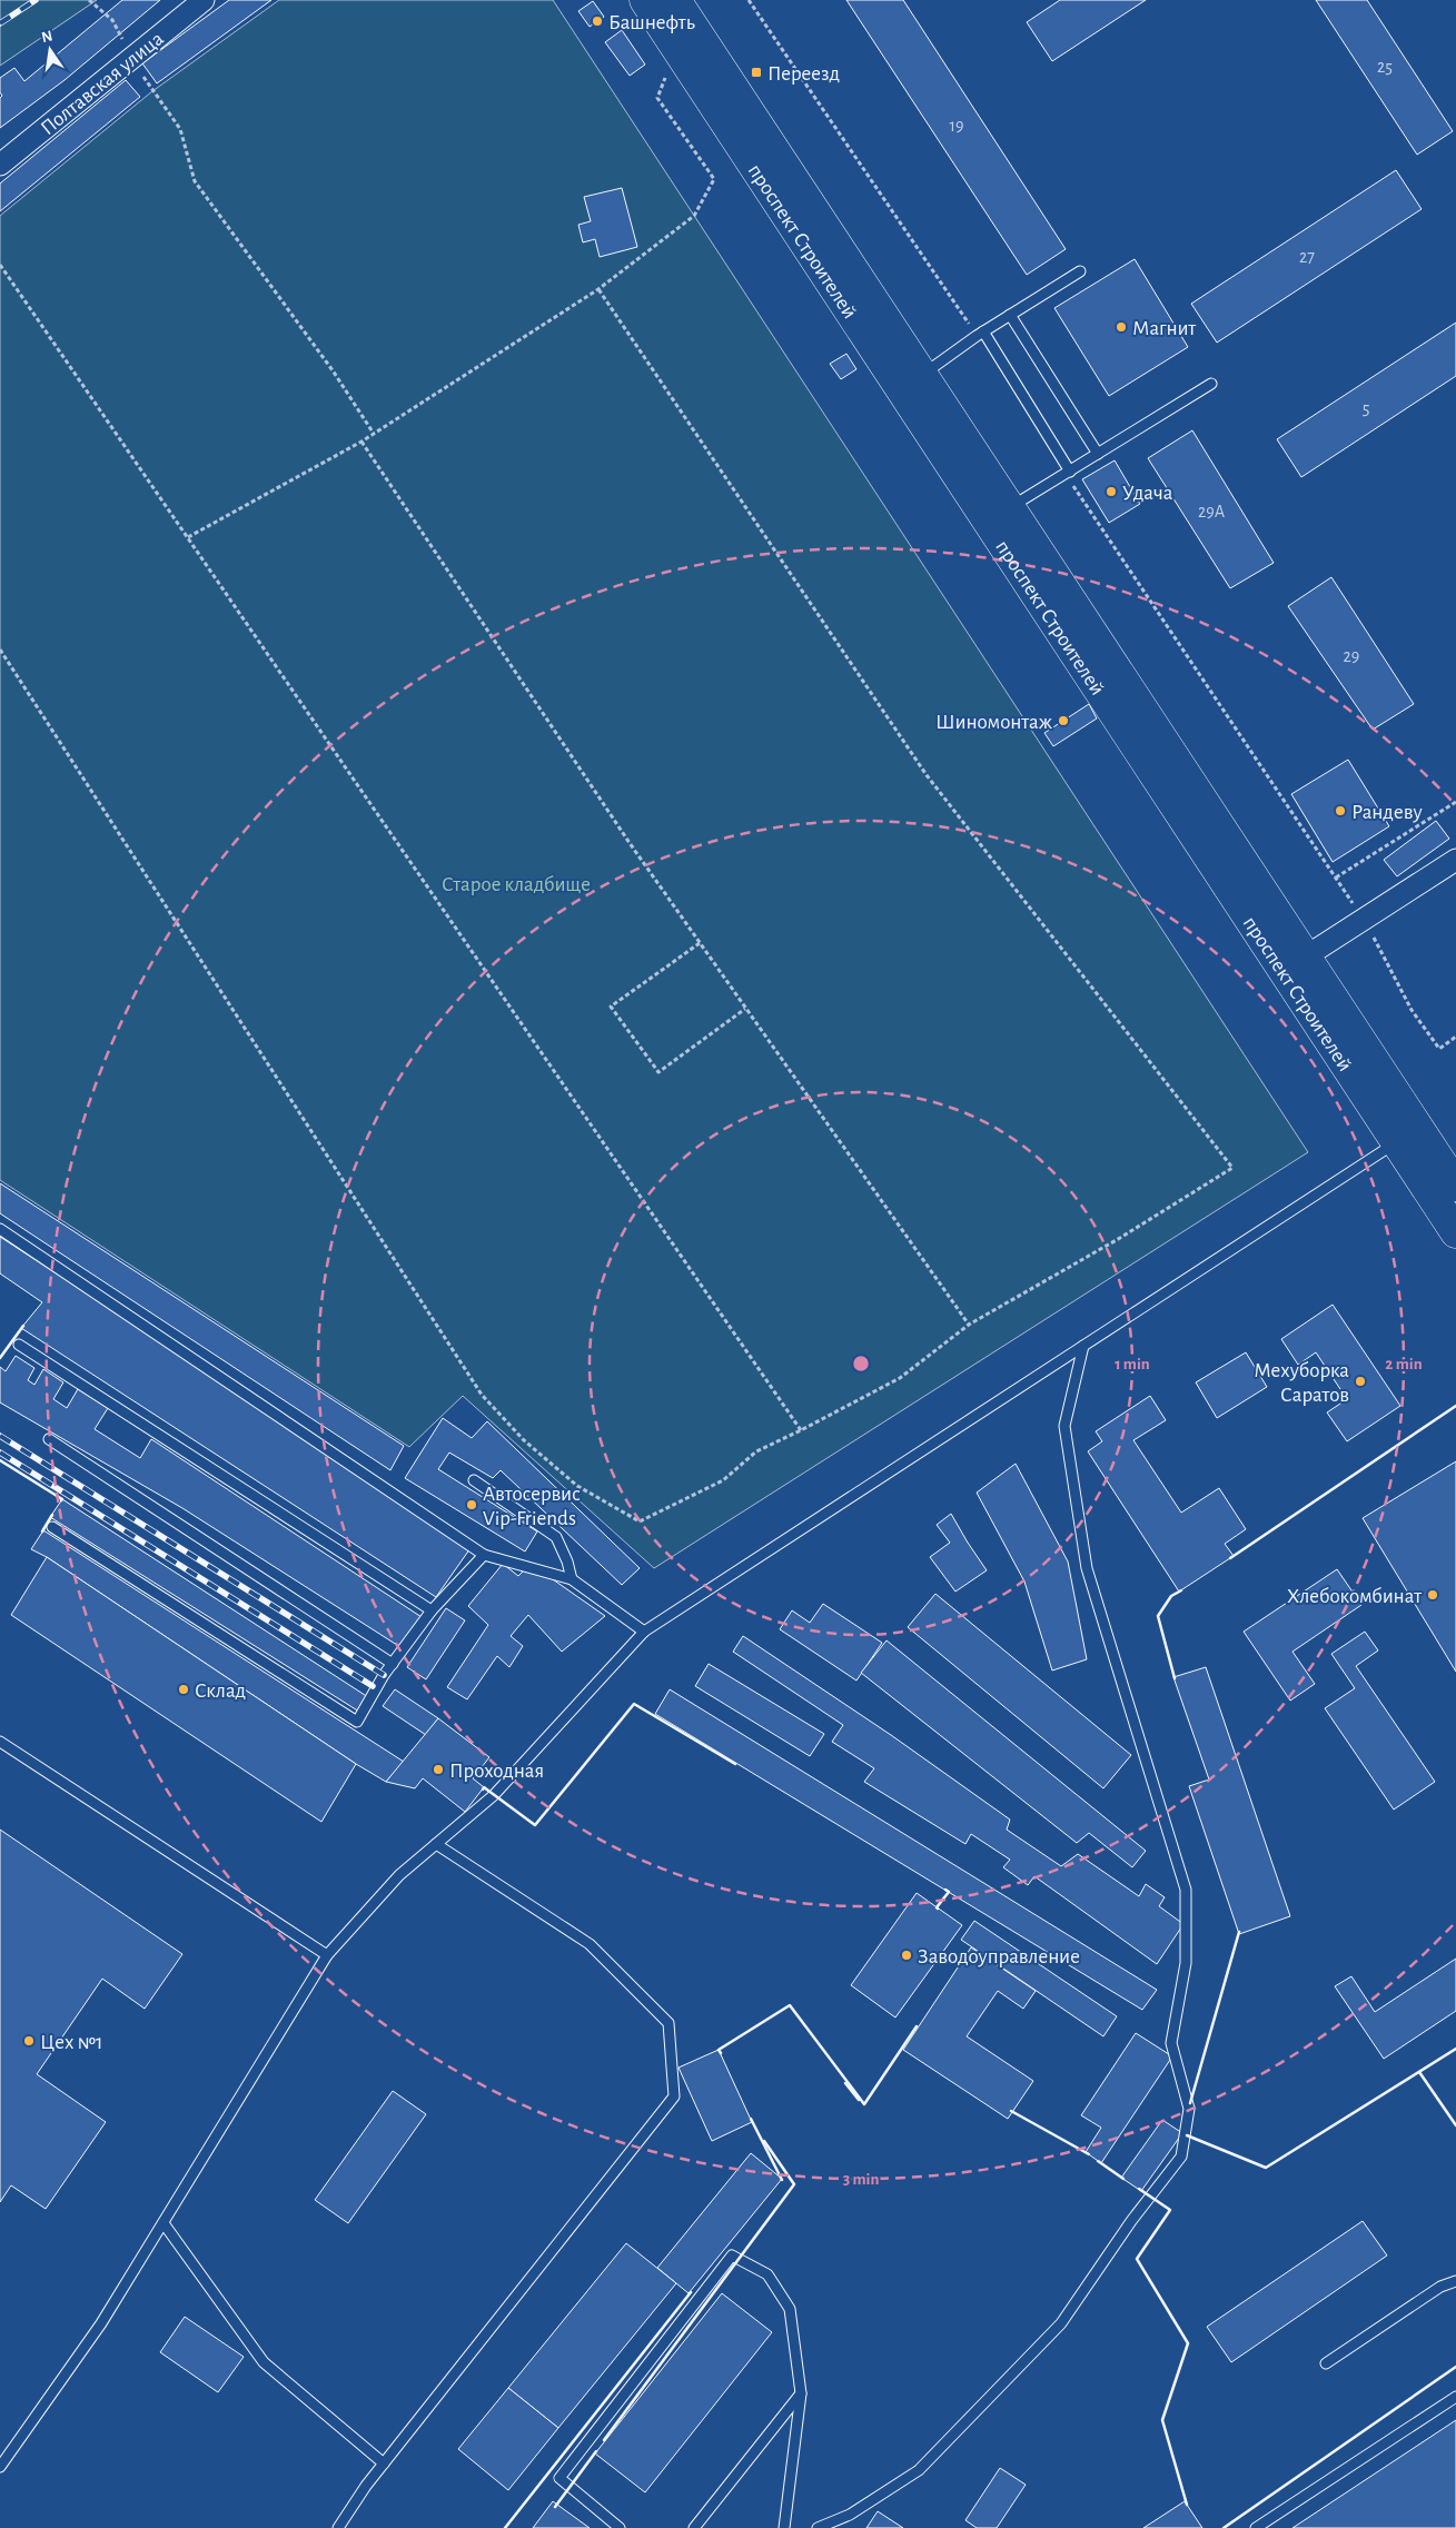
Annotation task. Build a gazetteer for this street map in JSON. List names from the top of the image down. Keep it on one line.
{"streets":{"main road":["проспект Строителей"],"street":["Полтавская улица"]},"parks":["Старое кладбище"],"places":{"other":["Башнефть","Магнит","Удача","Шиномонтаж","Рандеву","Мехуборка Саратов","Автосервис Vip-Friends","Хлебокомбинат","Склад","Проходная","Заводоуправление","Цех №1"],"transit":["Переезд"]},"house_numbers":["25","19","27","5","29А","29"],"north":"top","rings":["1 min","2 min","3 min"]}
